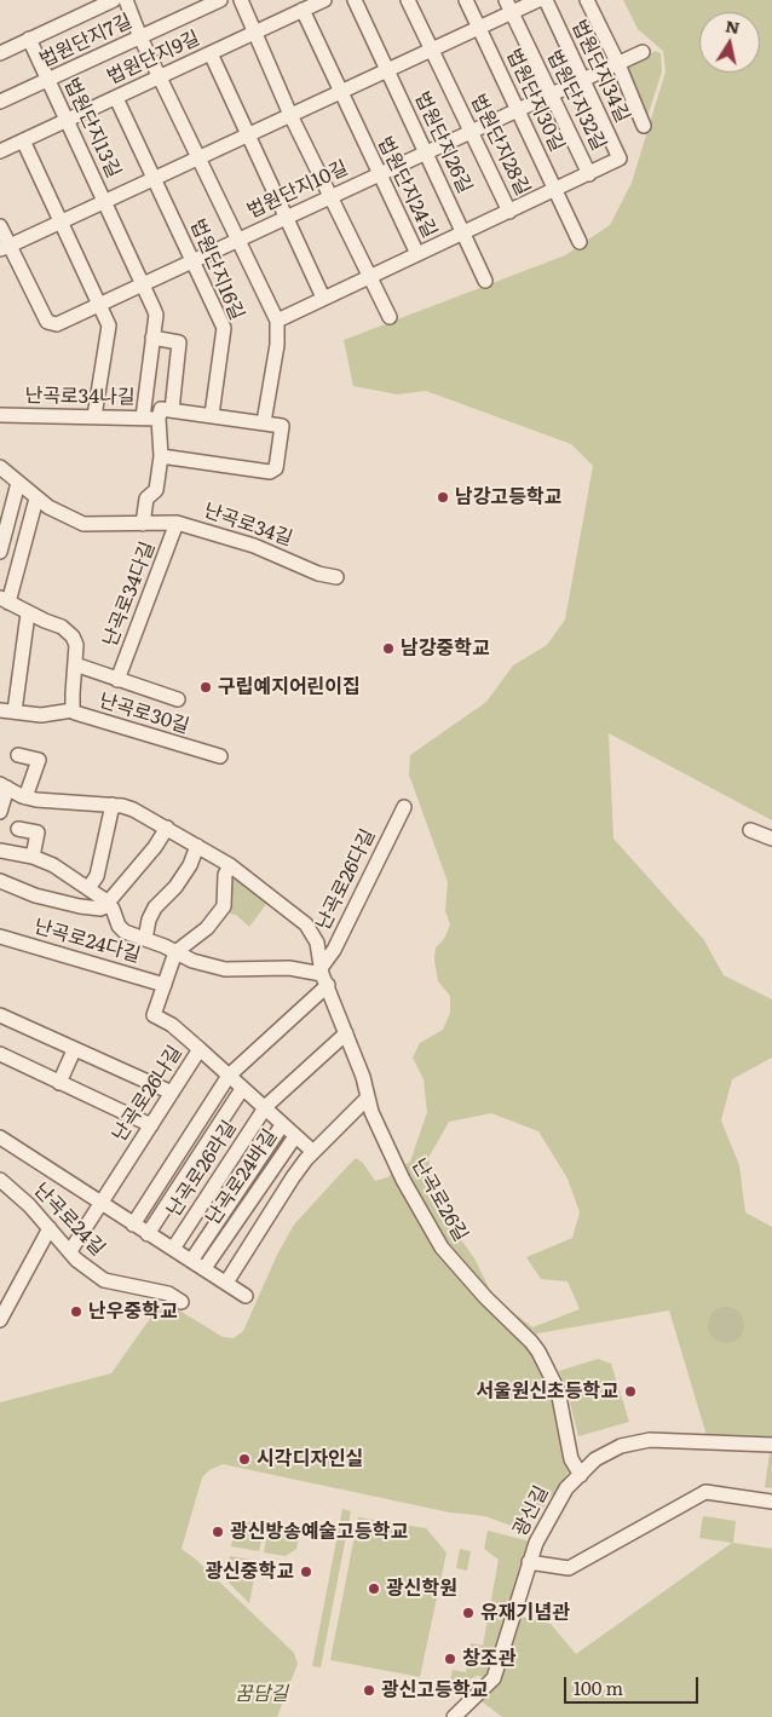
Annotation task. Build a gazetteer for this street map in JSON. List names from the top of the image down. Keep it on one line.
{"streets":{"street":["법원단지7길","법원단지9길","법원단지34길","법원단지30길","법원단지32길","법원단지13길","법원단지26길","법원단지28길","법원단지24길","법원단지10길","법원단지16길","난곡로34나길","난곡로34길","난곡로34다길","난곡로30길","난곡로26다길","난곡로24다길","난곡로26나길","난곡로26라길","난곡로24바길","난곡로26길","난곡로24길","광신길"]},"crossings":[["법원단지7길","법원단지13길"],["법원단지9길","법원단지13길"],["법원단지9길","법원단지24길"],["법원단지9길","법원단지16길"],["법원단지34길","법원단지32길"],["법원단지34길","법원단지10길"],["법원단지30길","법원단지28길"],["법원단지30길","법원단지10길"],["법원단지32길","법원단지10길"],["법원단지13길","법원단지10길"],["법원단지13길","난곡로34나길"],["법원단지26길","법원단지24길"],["법원단지26길","법원단지10길"],["법원단지28길","법원단지10길"],["법원단지24길","법원단지10길"],["법원단지10길","법원단지16길"],["난곡로34길","난곡로34다길"],["난곡로26다길","난곡로26길"],["난곡로24다길","난곡로26나길"],["난곡로26라길","난곡로26길"],["난곡로26길","광신길"]],"parks":["꿈담길"],"places":["남강고등학교","남강중학교","구립예지어린이집","난우중학교","서울원신초등학교","시각디자인실","광신방송예술고등학교","광신중학교","광신학원","유재기념관","창조관","광신고등학교"],"scale_bar":"100 m","north":"top"}
